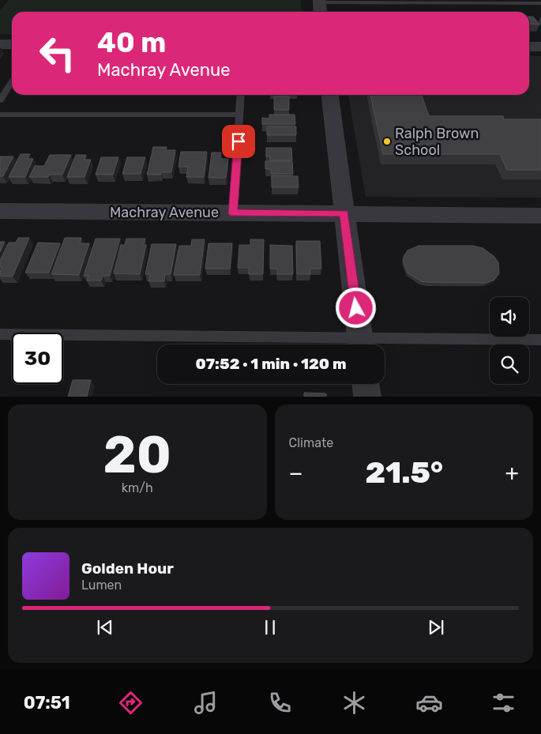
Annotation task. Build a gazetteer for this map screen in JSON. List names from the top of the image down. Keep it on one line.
{"streets":{"street":["Machray Avenue"]},"places":["Ralph Brown School"],"page":{"turn":["40 m","Machray Avenue"],"limit":"30","trip":"07:52 · 1 min · 120 m","tile":[["20","km/h"],"Climate"],"heat":["−","21.5°","+"],"song":["Golden Hour","Lumen"],"tabs":"07:51"}}
